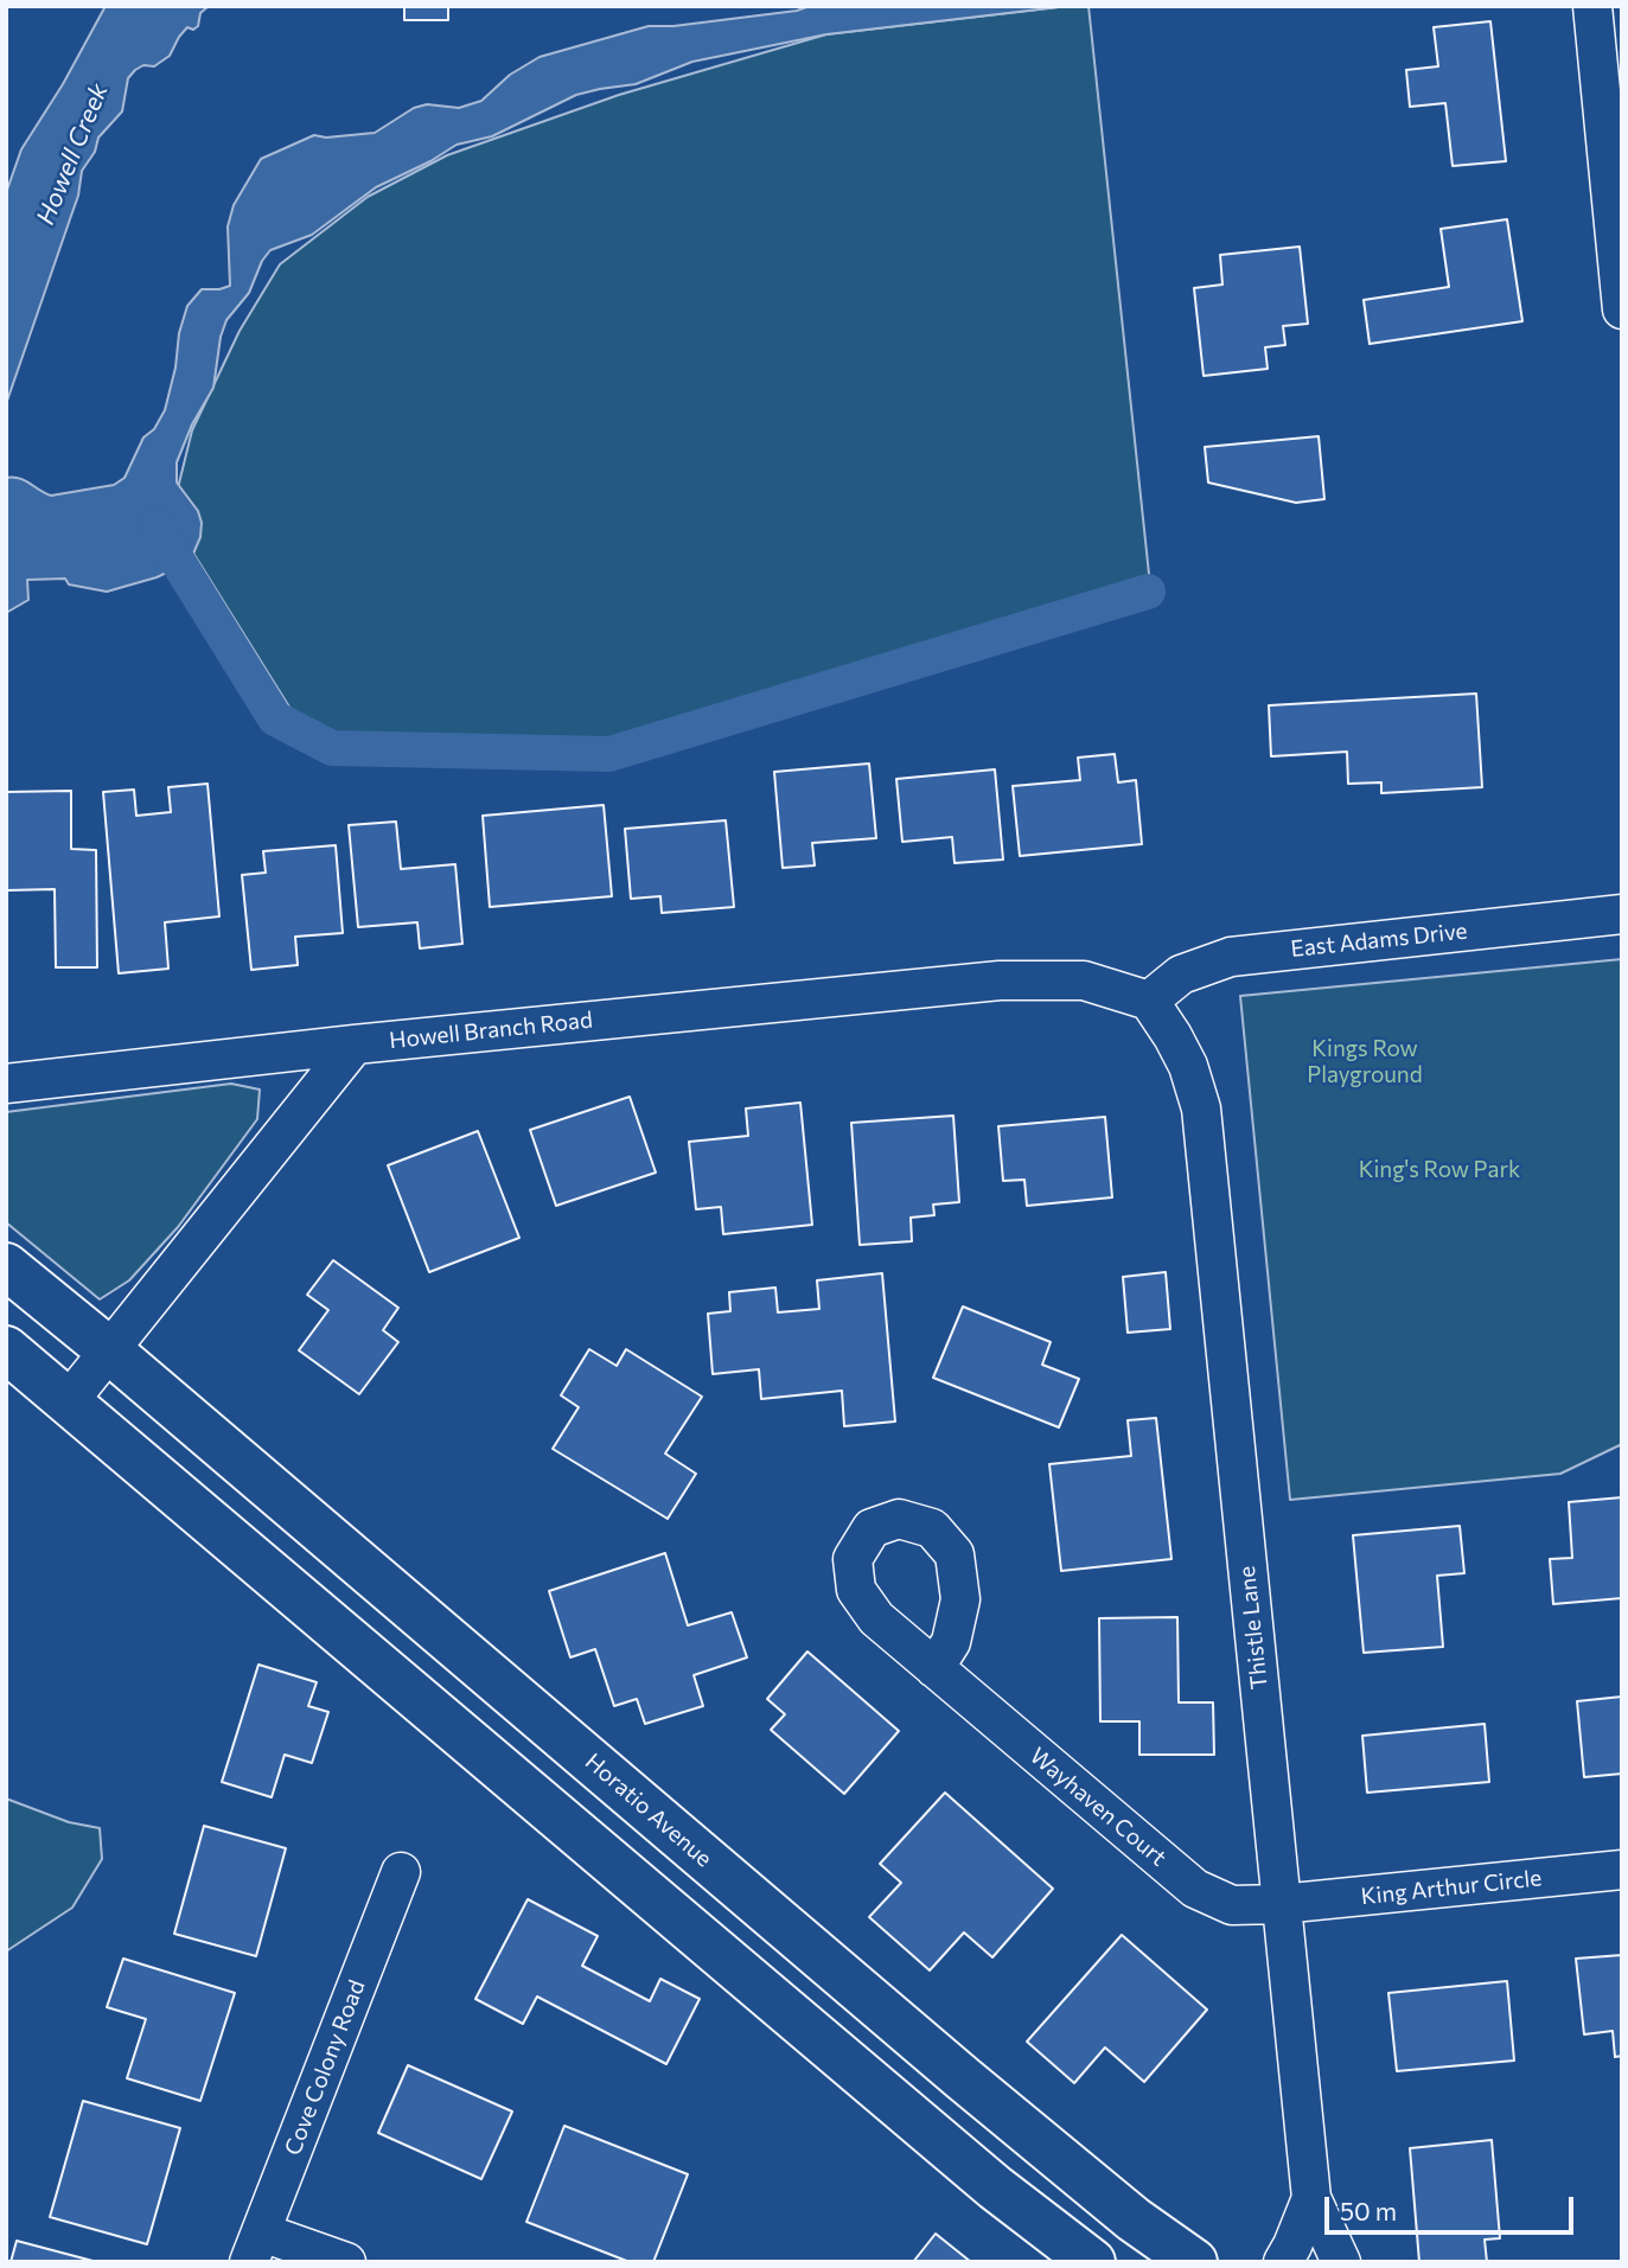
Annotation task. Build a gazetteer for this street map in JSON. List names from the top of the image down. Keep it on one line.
{"streets":{"main road":["Horatio Avenue"],"street":["East Adams Drive","Howell Branch Road","Thistle Lane","Wayhaven Court","King Arthur Circle","Cove Colony Road"]},"crossings":[["East Adams Drive","Howell Branch Road"],["East Adams Drive","Thistle Lane"],["Howell Branch Road","Thistle Lane"],["Thistle Lane","Wayhaven Court"],["Thistle Lane","King Arthur Circle"],["Wayhaven Court","King Arthur Circle"]],"water":["Howell Creek"],"parks":["Kings Row Playground","King's Row Park"],"scale_bar":"50 m"}
